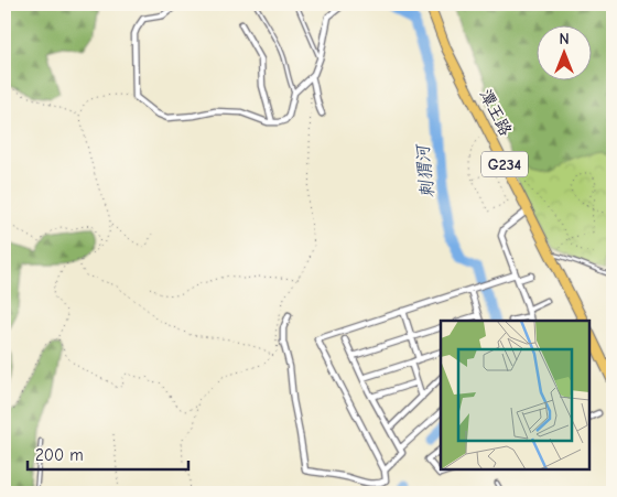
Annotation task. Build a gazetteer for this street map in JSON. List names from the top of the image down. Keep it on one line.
{"streets":{"highway":["潭王路","G234"]},"water":["刺猬河"],"scale_bar":"200 m","north":"top"}
